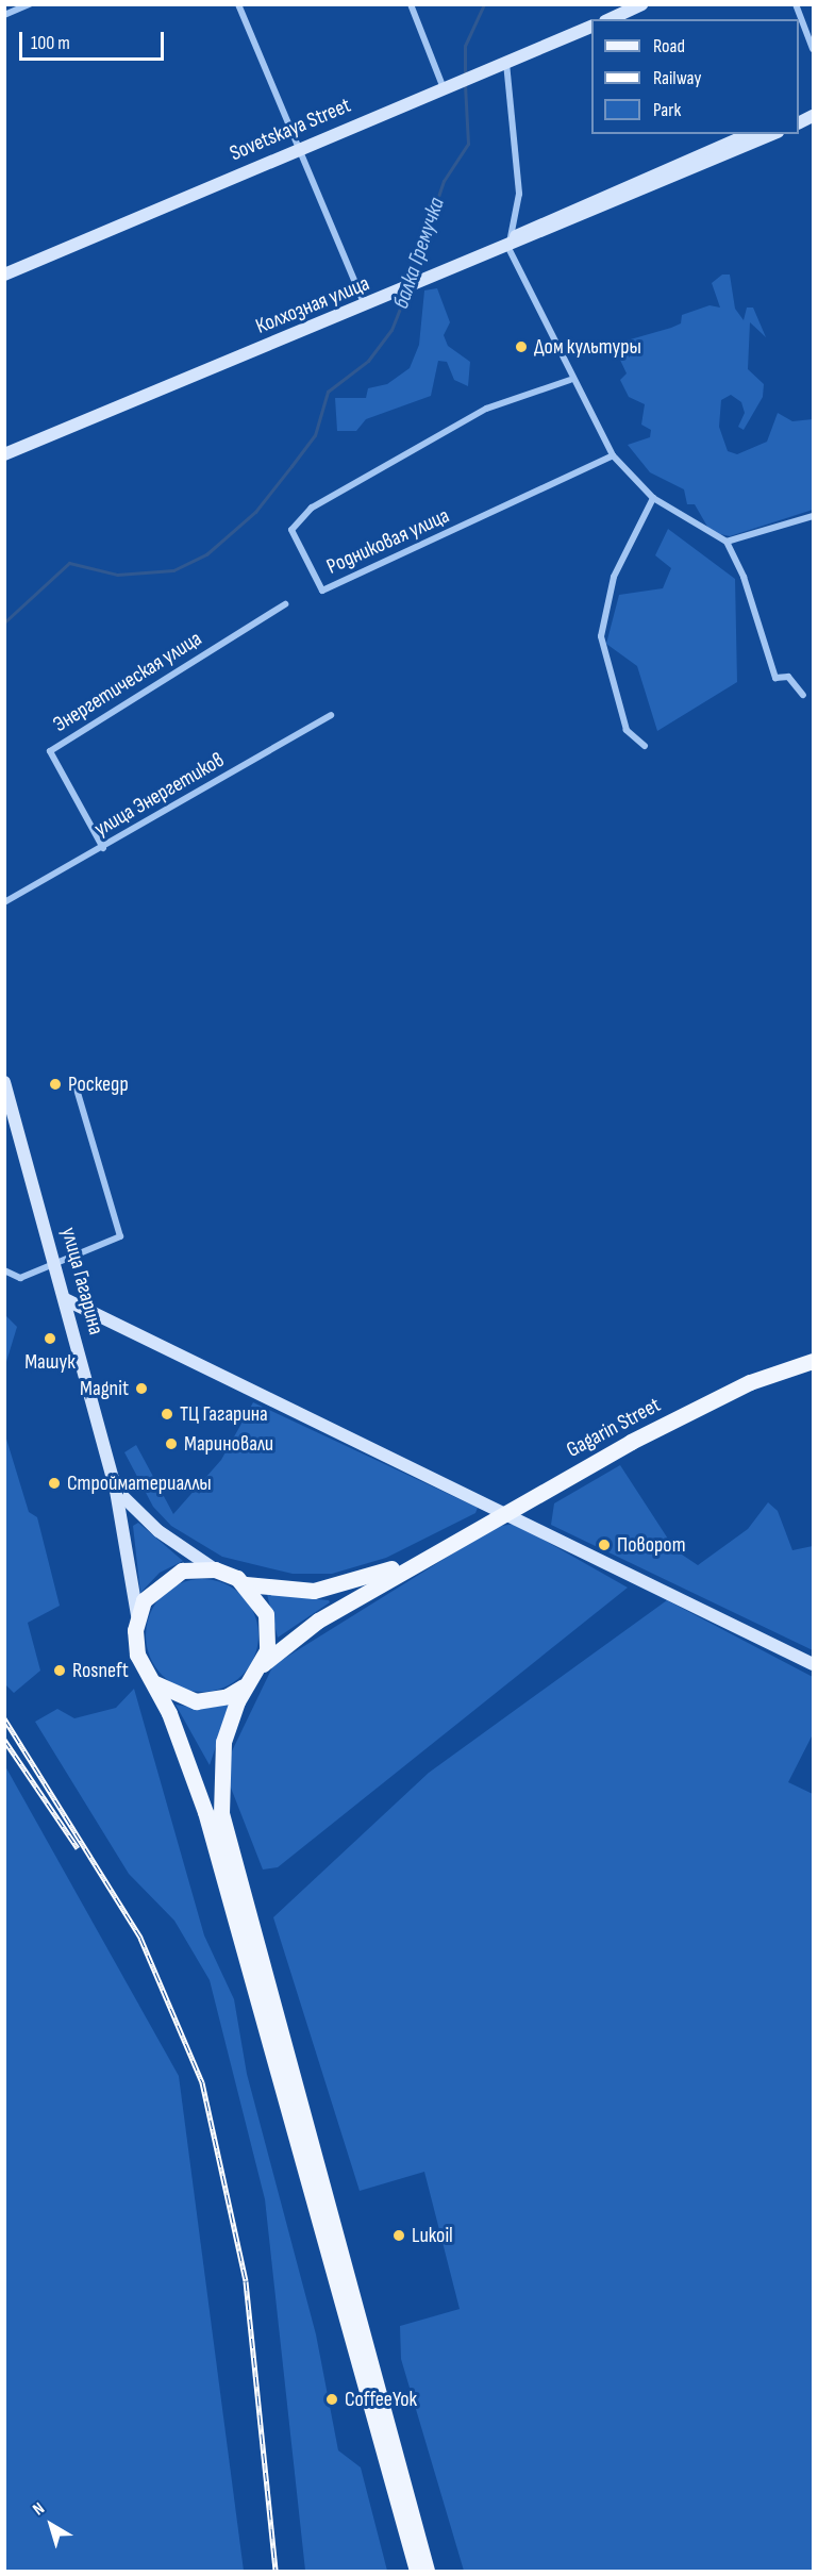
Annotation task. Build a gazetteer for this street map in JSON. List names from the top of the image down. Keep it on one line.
{"streets":{"main road":["Gagarin Street"],"street":["Sovetskaya Street","Колхозная улица","Родниковая улица","Энергетическая улица","улица Энергетиков","улица Гагарина"]},"crossings":[["Энергетическая улица","улица Энергетиков"]],"water":["балка Гремучка"],"places":["Дом культуры","Роскедр","Машук","Magnit","ТЦ Гагарина","Мариновали","Стройматериаллы","Поворот","Rosneft","Lukoil","CoffeeYok"],"legend":["Road","Railway","Park"],"scale_bar":"100 m","north":"top left"}
